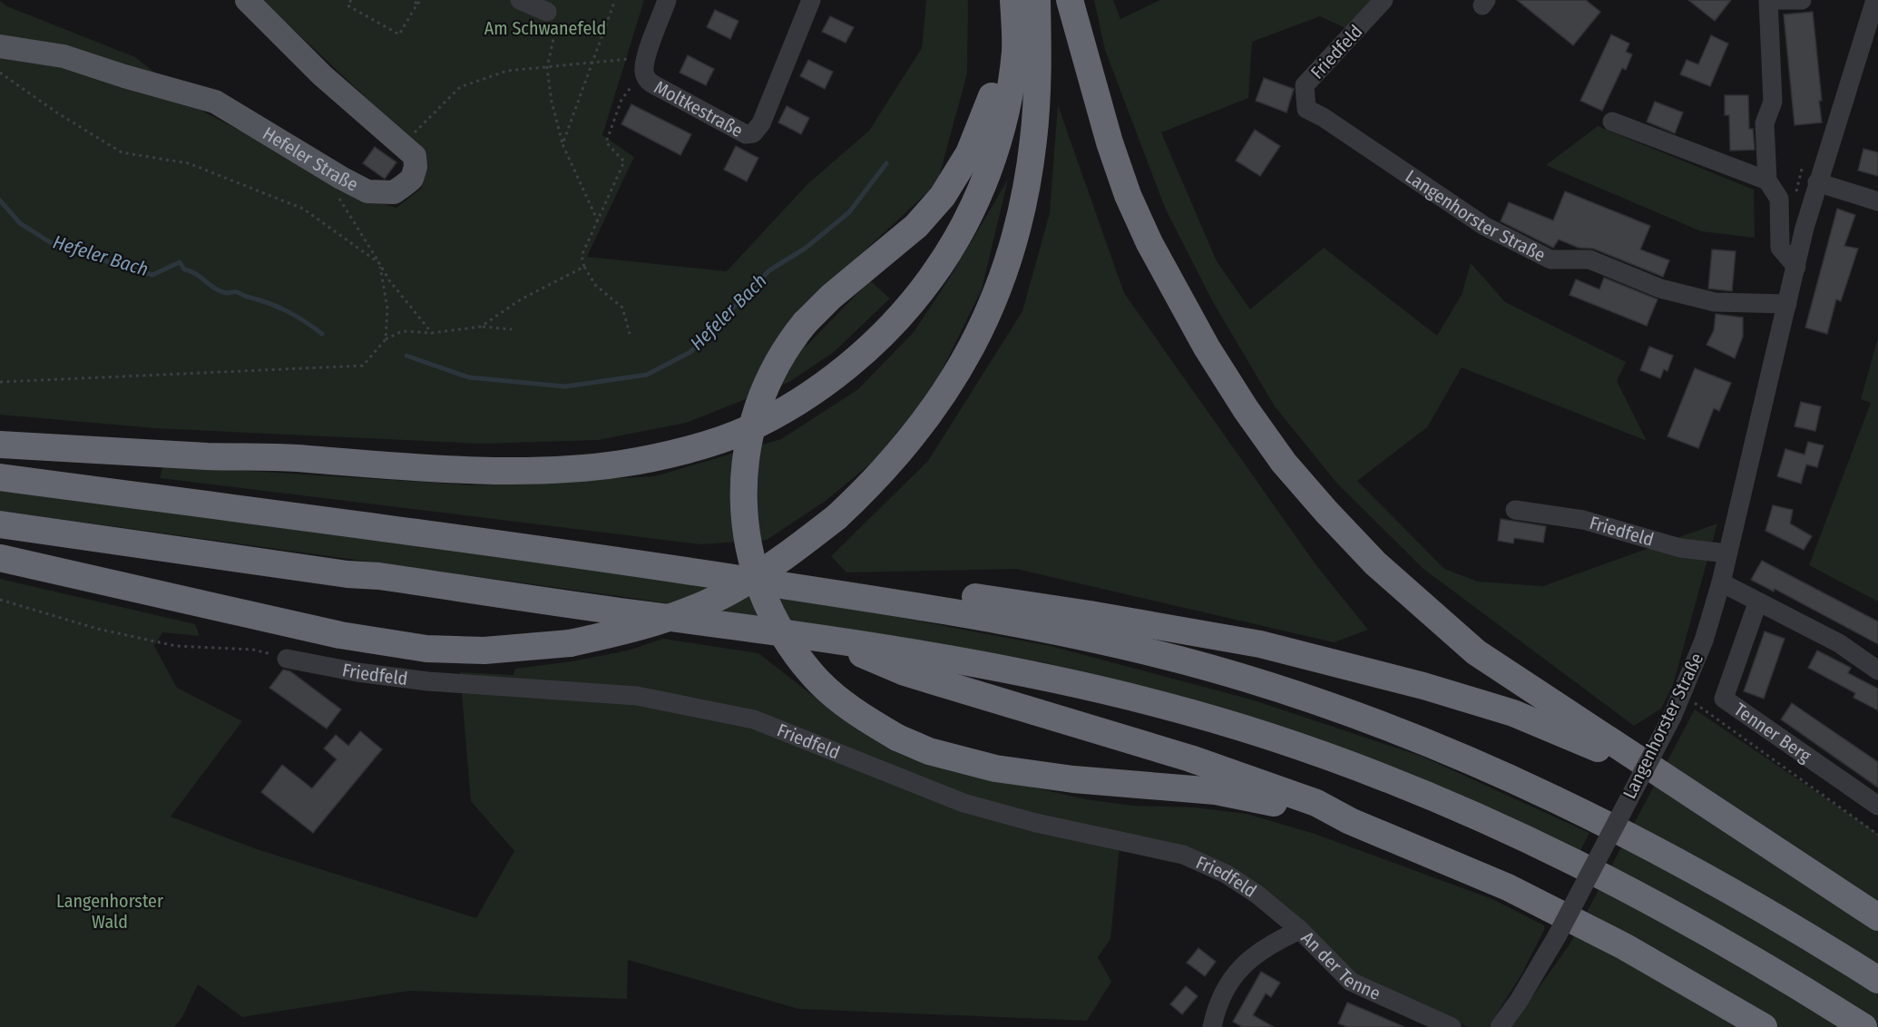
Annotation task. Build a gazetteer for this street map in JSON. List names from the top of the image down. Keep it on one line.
{"streets":{"main road":["Hefeler Straße"],"street":["Friedfeld","Moltkestraße","Langenhorster Straße","Tenner Berg","An der Tenne"]},"crossings":[["Friedfeld","Langenhorster Straße"],["Friedfeld","An der Tenne"]],"water":["Hefeler Bach"],"parks":["Am Schwanefeld","Langenhorster Wald"]}
